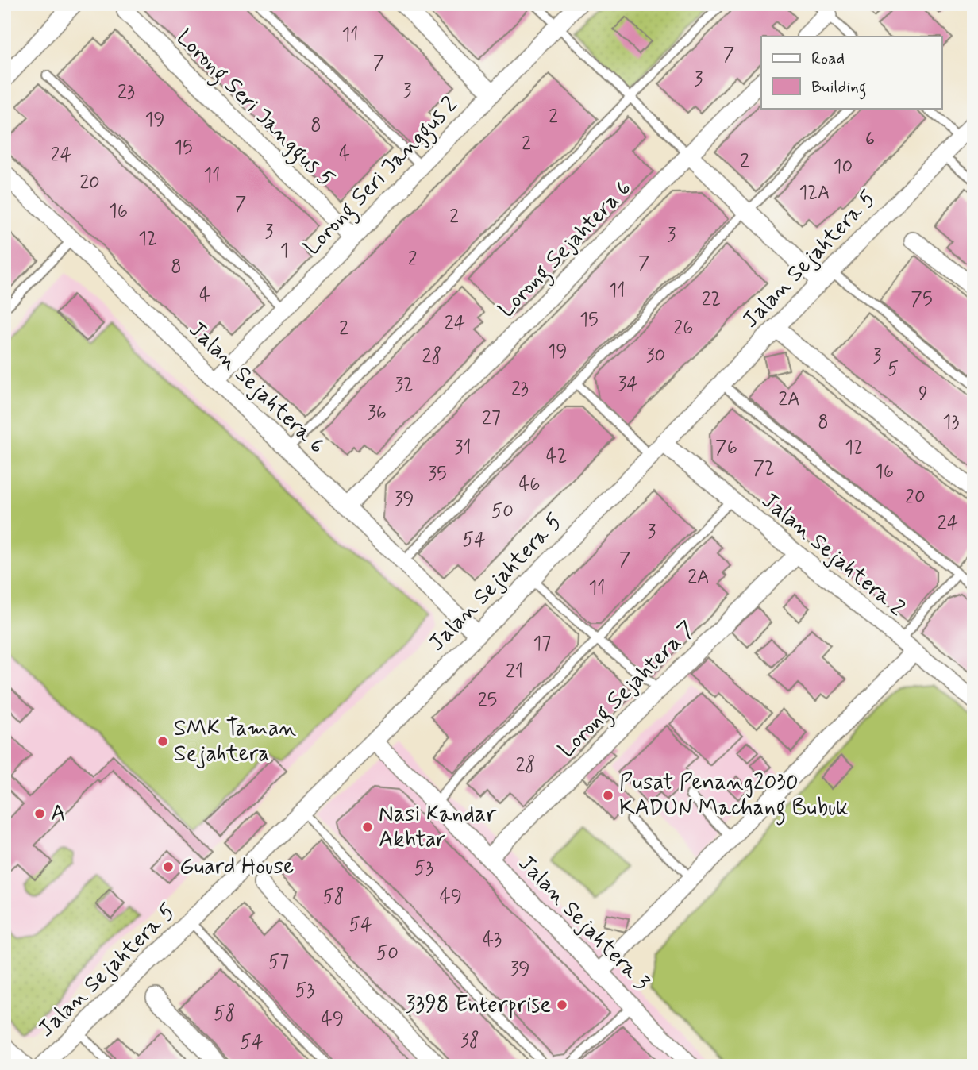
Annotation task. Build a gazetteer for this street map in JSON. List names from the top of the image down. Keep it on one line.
{"streets":{"street":["Lorong Seri Janggus 5","Lorong Seri Janggus 2","Lorong Sejahtera 6","Jalan Sejahtera 5","Jalan Sejahtera 6","Jalan Sejahtera 2","Lorong Sejahtera 7","Jalan Sejahtera 3"]},"crossings":[["Lorong Seri Janggus 5","Lorong Seri Janggus 2"],["Lorong Seri Janggus 2","Jalan Sejahtera 6"],["Lorong Sejahtera 6","Jalan Sejahtera 6"],["Jalan Sejahtera 5","Jalan Sejahtera 6"],["Jalan Sejahtera 5","Jalan Sejahtera 2"],["Jalan Sejahtera 5","Jalan Sejahtera 3"],["Jalan Sejahtera 2","Lorong Sejahtera 7"],["Lorong Sejahtera 7","Jalan Sejahtera 3"]],"places":["SMK Taman Sejahtera","Pusat Penang2030 KADUN Machang Bubuk","A","Nasi Kandar Akhtar","Guard House","3398 Enterprise"],"house_numbers":["11","7","7","3","3","23","2","19","8","6","2","15","4","24","2","10","11","20","12A","7","16","2","3","3","12","1","2","7","8","11","4","22","75","15","24","26","2","19","30","28","3","5","34","32","23","9","2A","36","27","8","13","31","76","12","42","72","16","35","46","20","39","50","24","3","54","7","2A","11","17","21","25","28","53","58","49","54","43","50","57","39","53","58","49","38","54"],"legend":["Road","Building"]}
